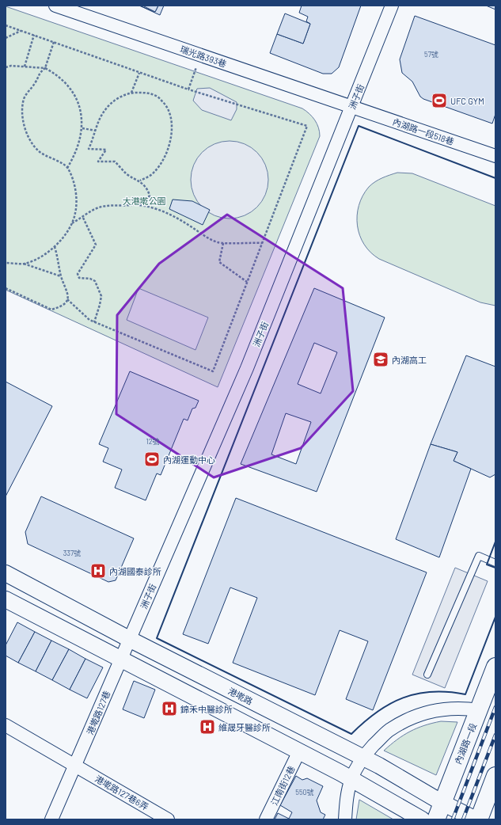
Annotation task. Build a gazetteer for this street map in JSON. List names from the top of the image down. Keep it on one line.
{"streets":{"main road":["內湖路一段"],"street":["瑞光路393巷","洲子街","內湖路一段518巷","港墘路","港墘路127巷","江南街12巷","港墘路127巷6弄"]},"crossings":[["瑞光路393巷","洲子街"],["瑞光路393巷","內湖路一段518巷"],["洲子街","內湖路一段518巷"],["洲子街","港墘路"],["洲子街","港墘路127巷"],["港墘路","內湖路一段"],["港墘路127巷","港墘路127巷6弄"]],"parks":["大港墘公園"],"places":{"sports":["UFC GYM","內湖運動中心"],"school or university":["內湖高工"],"hospital":["內湖國泰診所","錦禾中醫診所","維晟牙醫診所"]},"house_numbers":["57號","12號","337號","550號"]}
